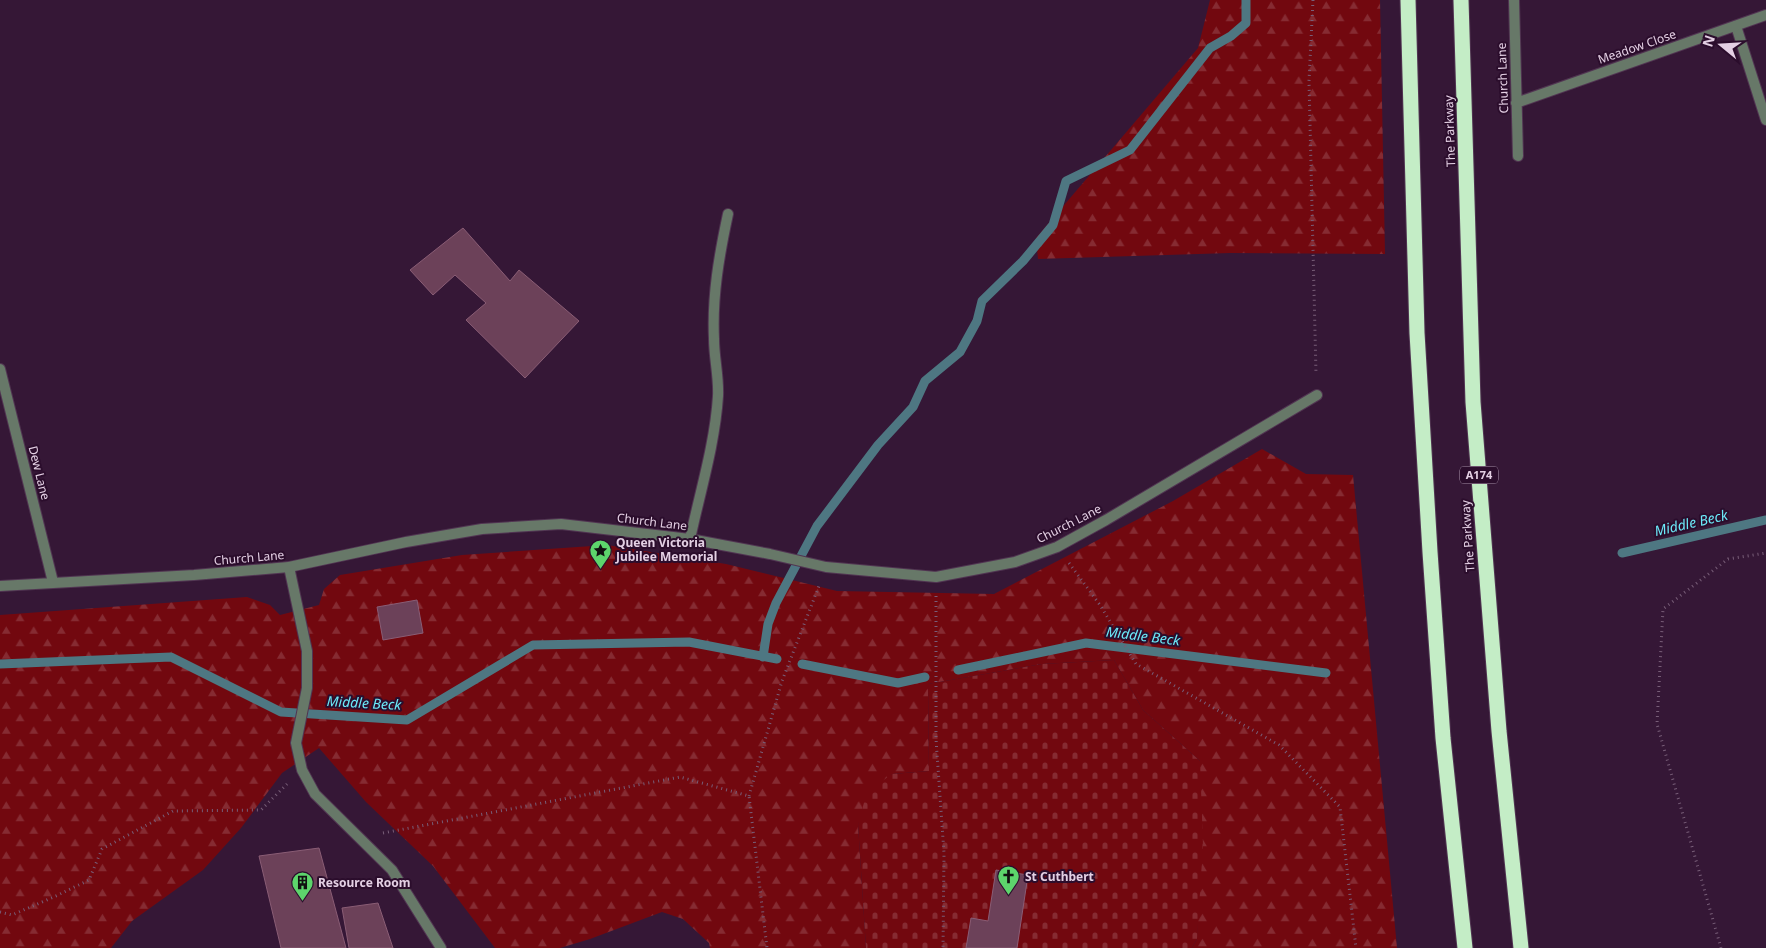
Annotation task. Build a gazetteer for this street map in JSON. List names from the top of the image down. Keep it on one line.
{"streets":{"highway":["The Parkway","A174"],"street":["Meadow Close","Church Lane","Dew Lane"]},"crossings":[["Meadow Close","Church Lane"],["Church Lane","Dew Lane"]],"water":["Middle Beck"],"places":{"place":["Queen Victoria Jubilee Memorial"],"church":["St Cuthbert"],"building":["Resource Room"]},"north":"left"}
